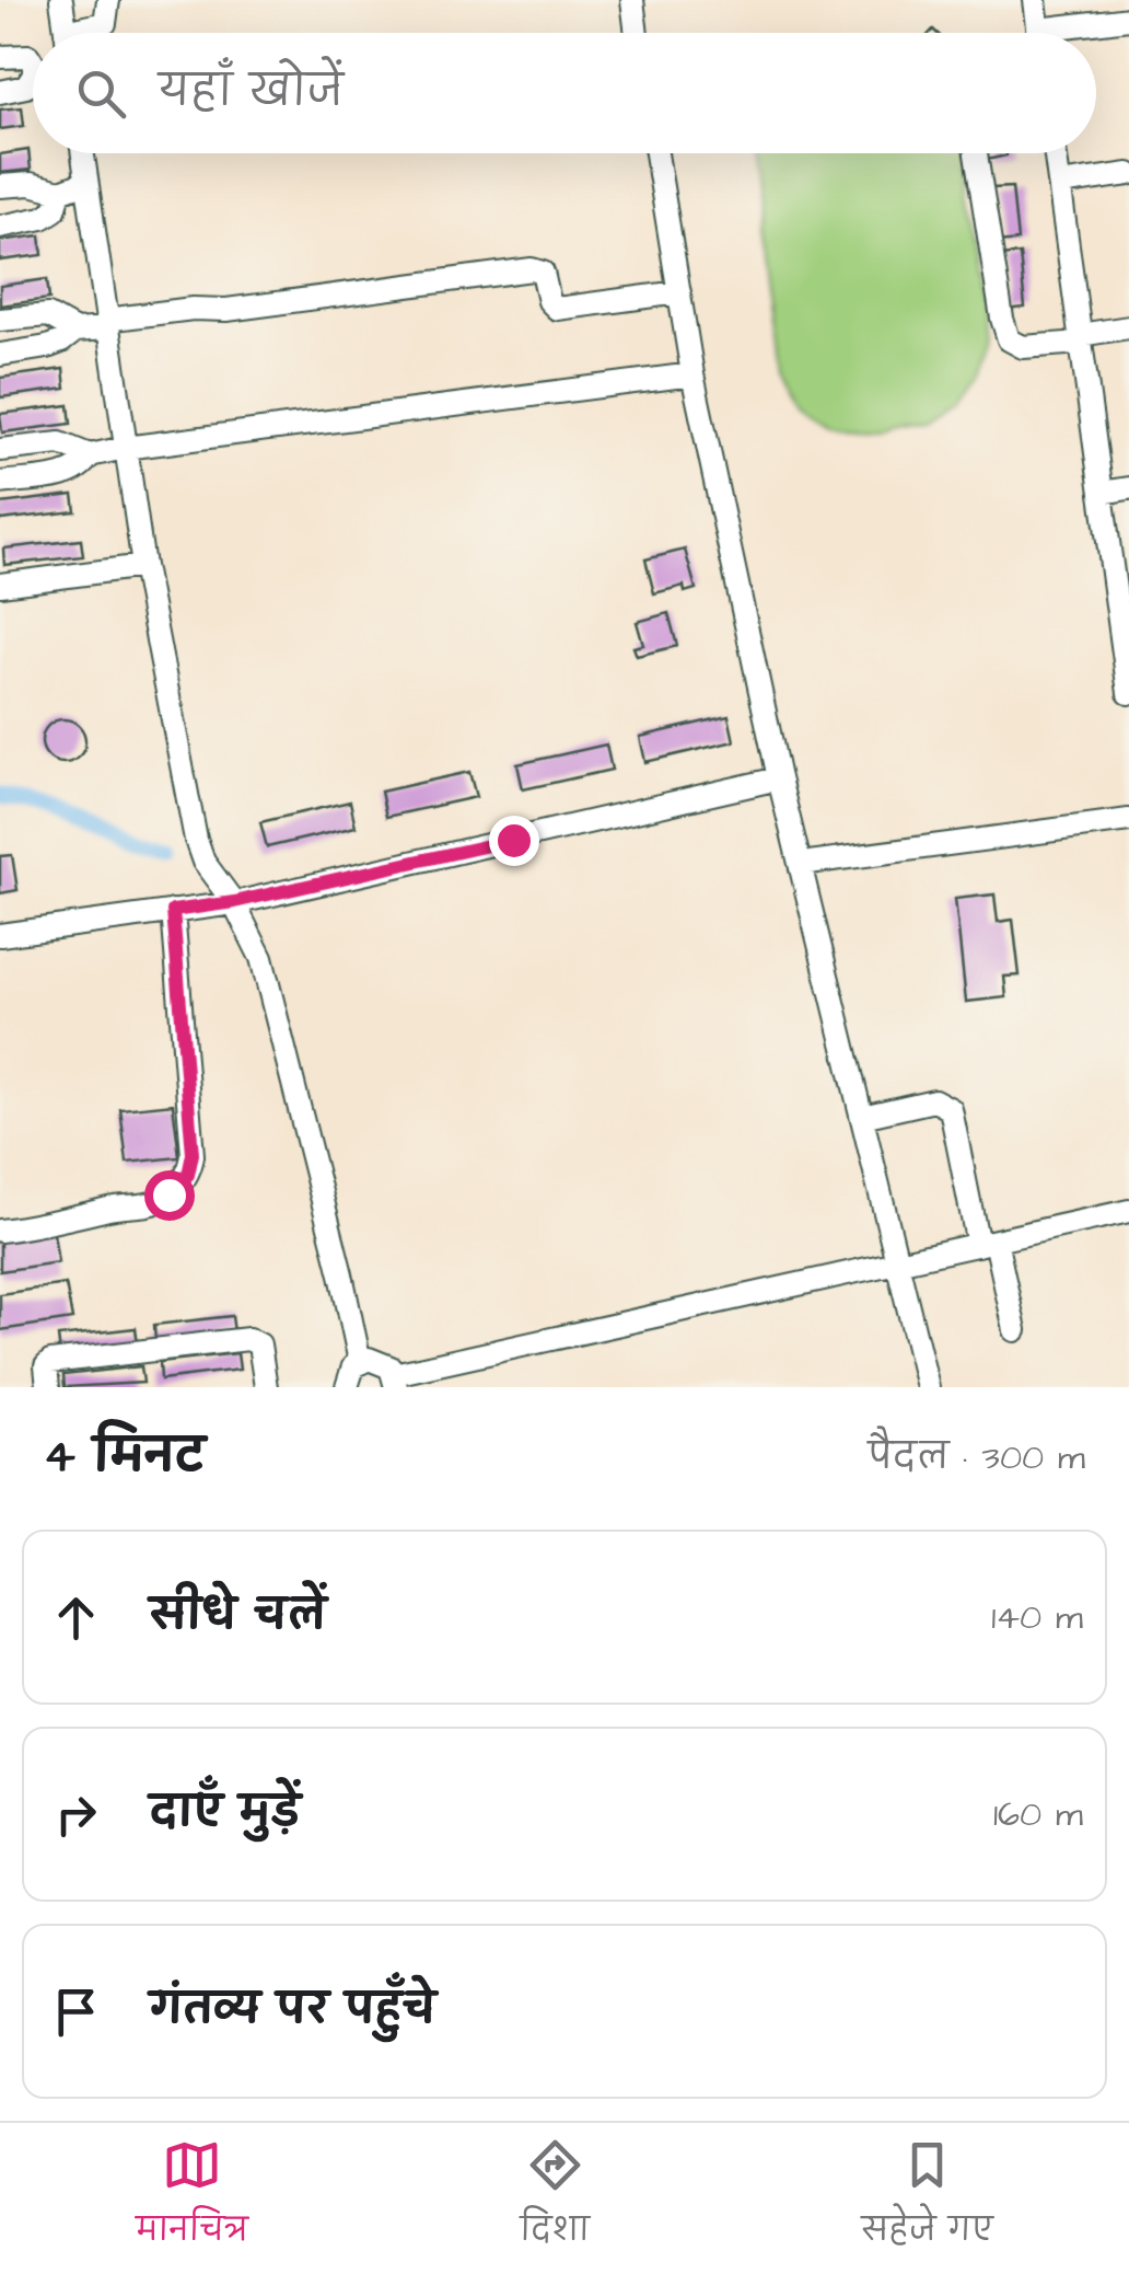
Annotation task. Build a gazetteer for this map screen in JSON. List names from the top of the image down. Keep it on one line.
{"page":{"search":"यहाँ खोजें","heading":["4 मिनट","पैदल · 300 m"],"list":[["सीधे चलें","140 m"],["दाएँ मुड़ें","160 m"],"गंतव्य पर पहुँचे"],"nav":["मानचित्र","दिशा","सहेजे गए"]}}
